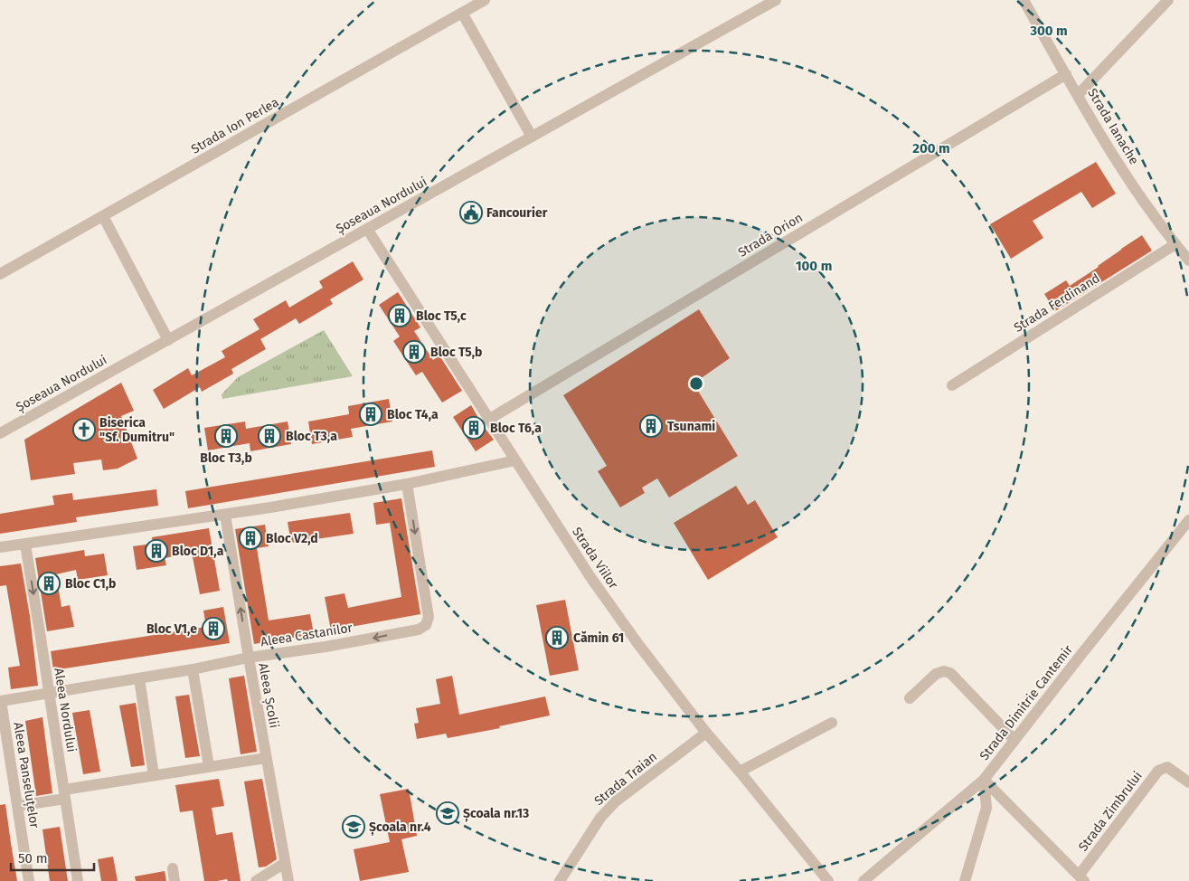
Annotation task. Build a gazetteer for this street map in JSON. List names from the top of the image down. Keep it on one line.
{"streets":{"street":["Strada Ion Perlea","Strada Ianache","Șoseaua Nordului","Strada Orion","Strada Ferdinand","Strada Viilor","Aleea Castanilor","Aleea Școlii","Strada Dimitrie Cantemir","Aleea Nordului","Aleea Panseluțelor","Strada Traian","Strada Zimbrului"]},"crossings":[["Strada Ianache","Strada Orion"],["Strada Ianache","Strada Ferdinand"],["Șoseaua Nordului","Strada Viilor"],["Strada Orion","Strada Viilor"],["Strada Viilor","Strada Traian"],["Aleea Castanilor","Aleea Școlii"],["Aleea Castanilor","Aleea Nordului"],["Aleea Castanilor","Aleea Panseluțelor"],["Strada Dimitrie Cantemir","Strada Zimbrului"],["Aleea Nordului","Aleea Panseluțelor"]],"one_way":["Aleea Școlii","Aleea Nordului"],"places":{"public building":["Fancourier"],"building":["Bloc T5,c","Bloc T5,b","Bloc T4,a","Tsunami","Bloc T6,a","Bloc T3,b","Bloc T3,a","Bloc V2,d","Bloc D1,a","Bloc C1,b","Bloc V1,e","Cămin 61"],"church":["Biserica \"Sf. Dumitru\""],"school or university":["Școala nr.13","Școala nr.4"]},"scale_bar":"50 m","rings":["300 m","200 m","100 m"]}
